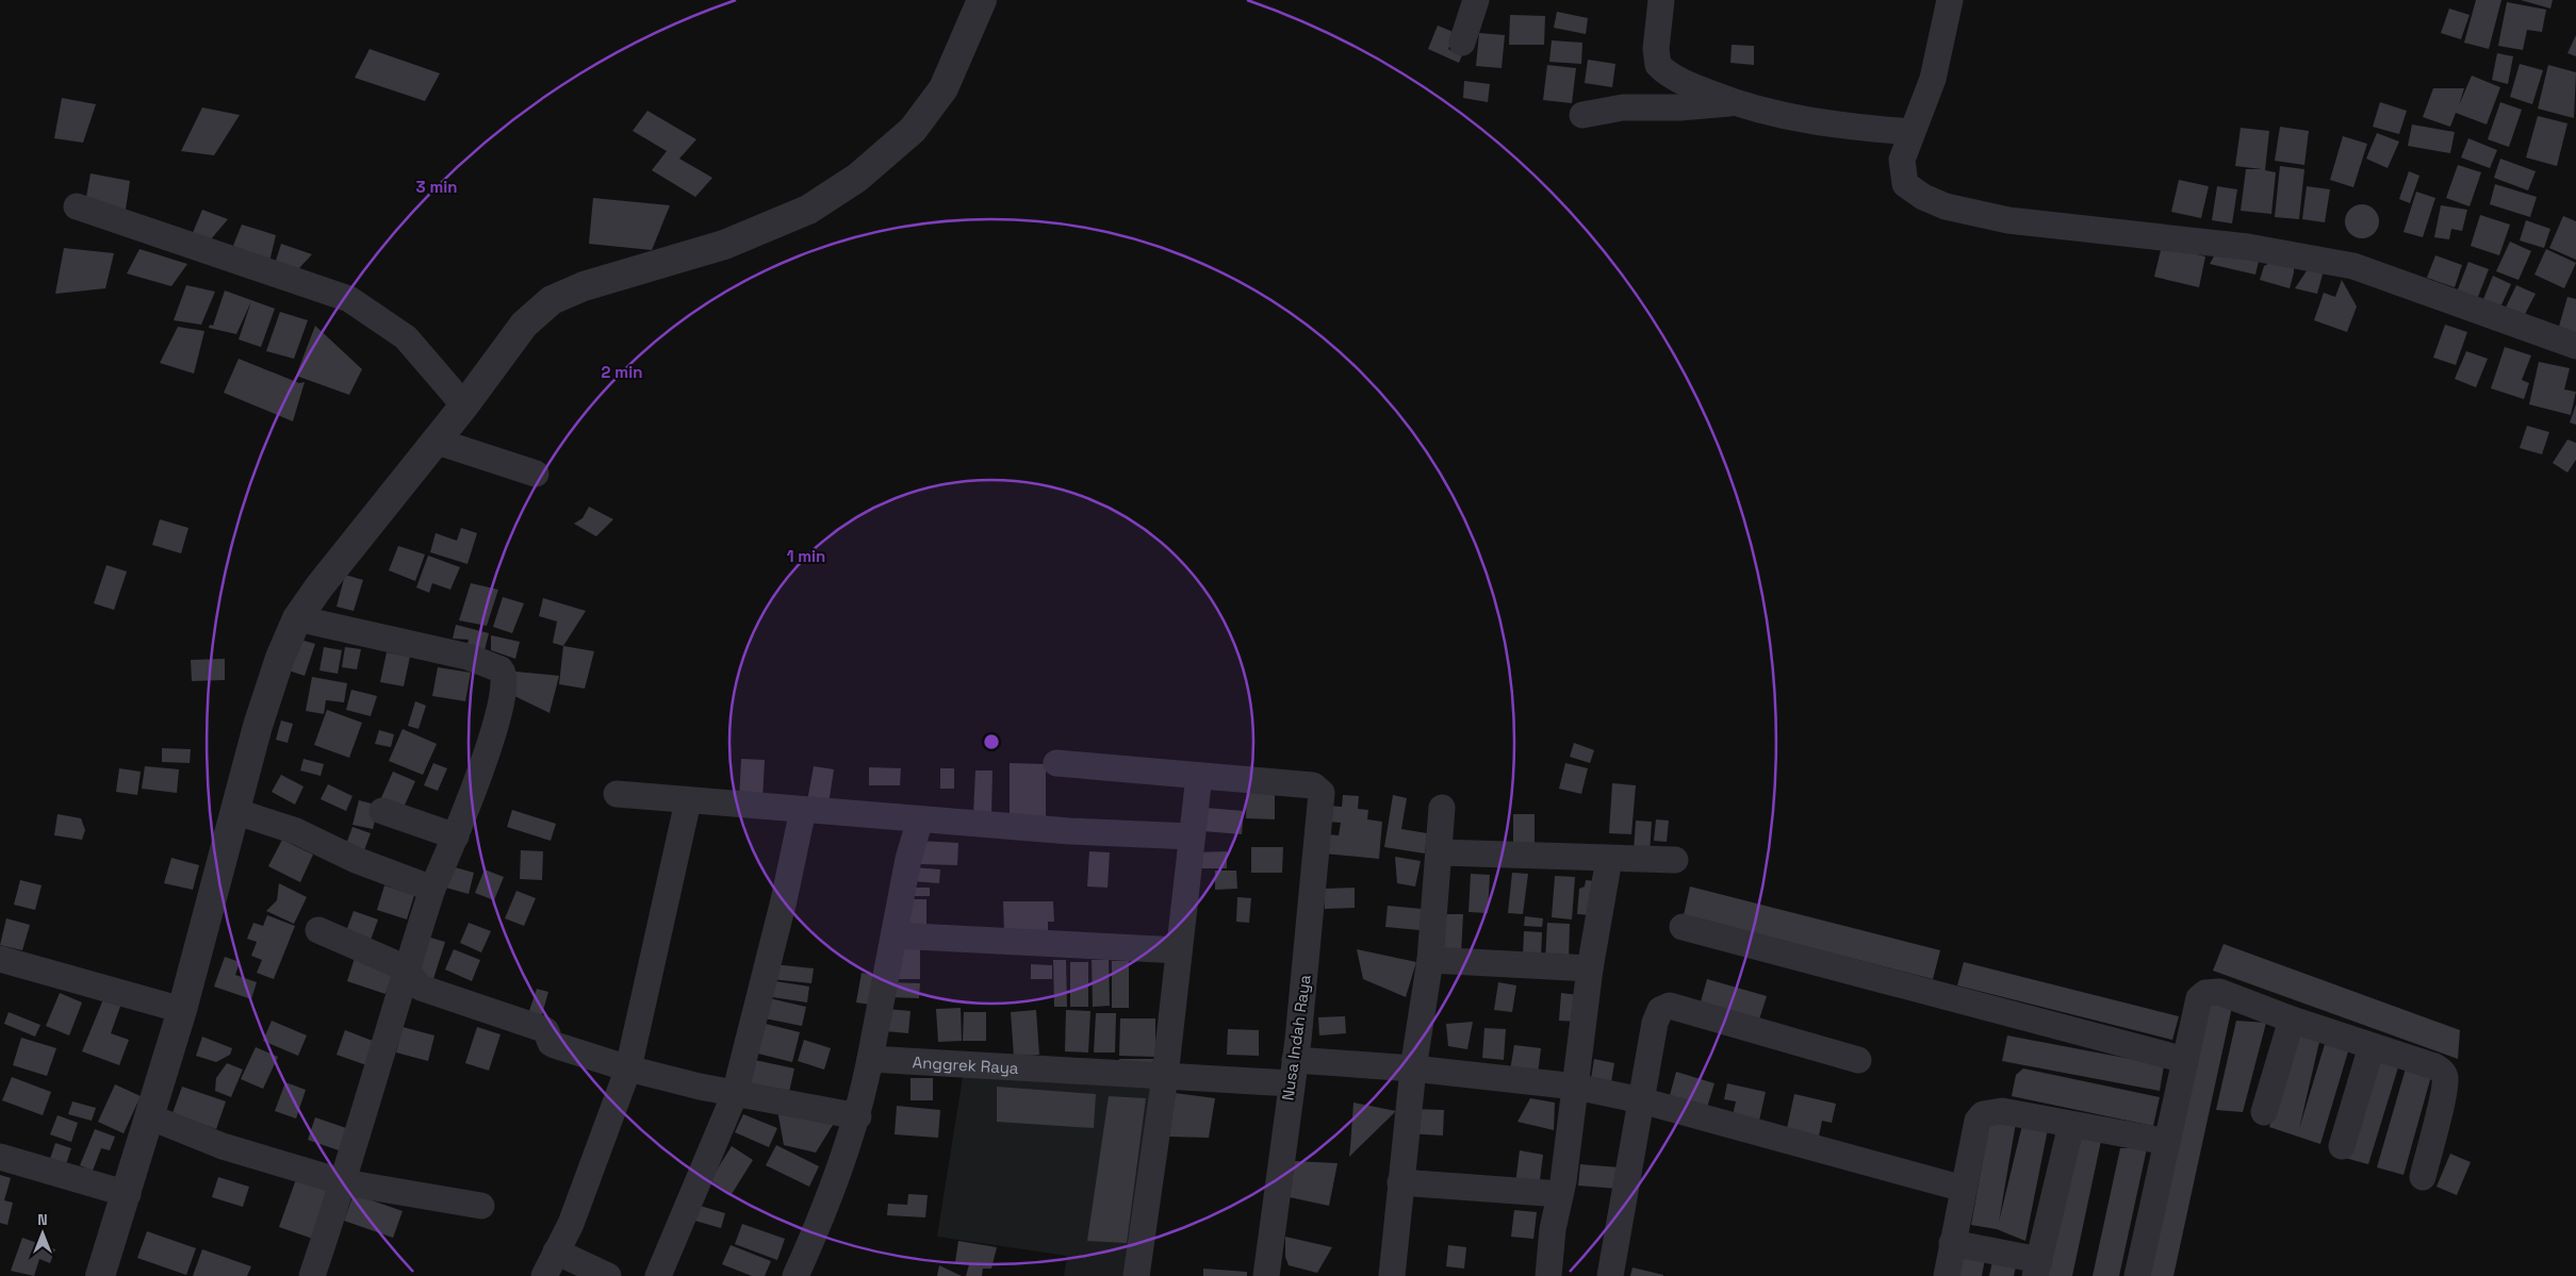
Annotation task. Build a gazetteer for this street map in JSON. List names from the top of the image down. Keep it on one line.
{"streets":{"street":["Nusa Indah Raya","Anggrek Raya"]},"crossings":[["Nusa Indah Raya","Anggrek Raya"]],"north":"top","rings":["3 min","2 min","1 min"]}
